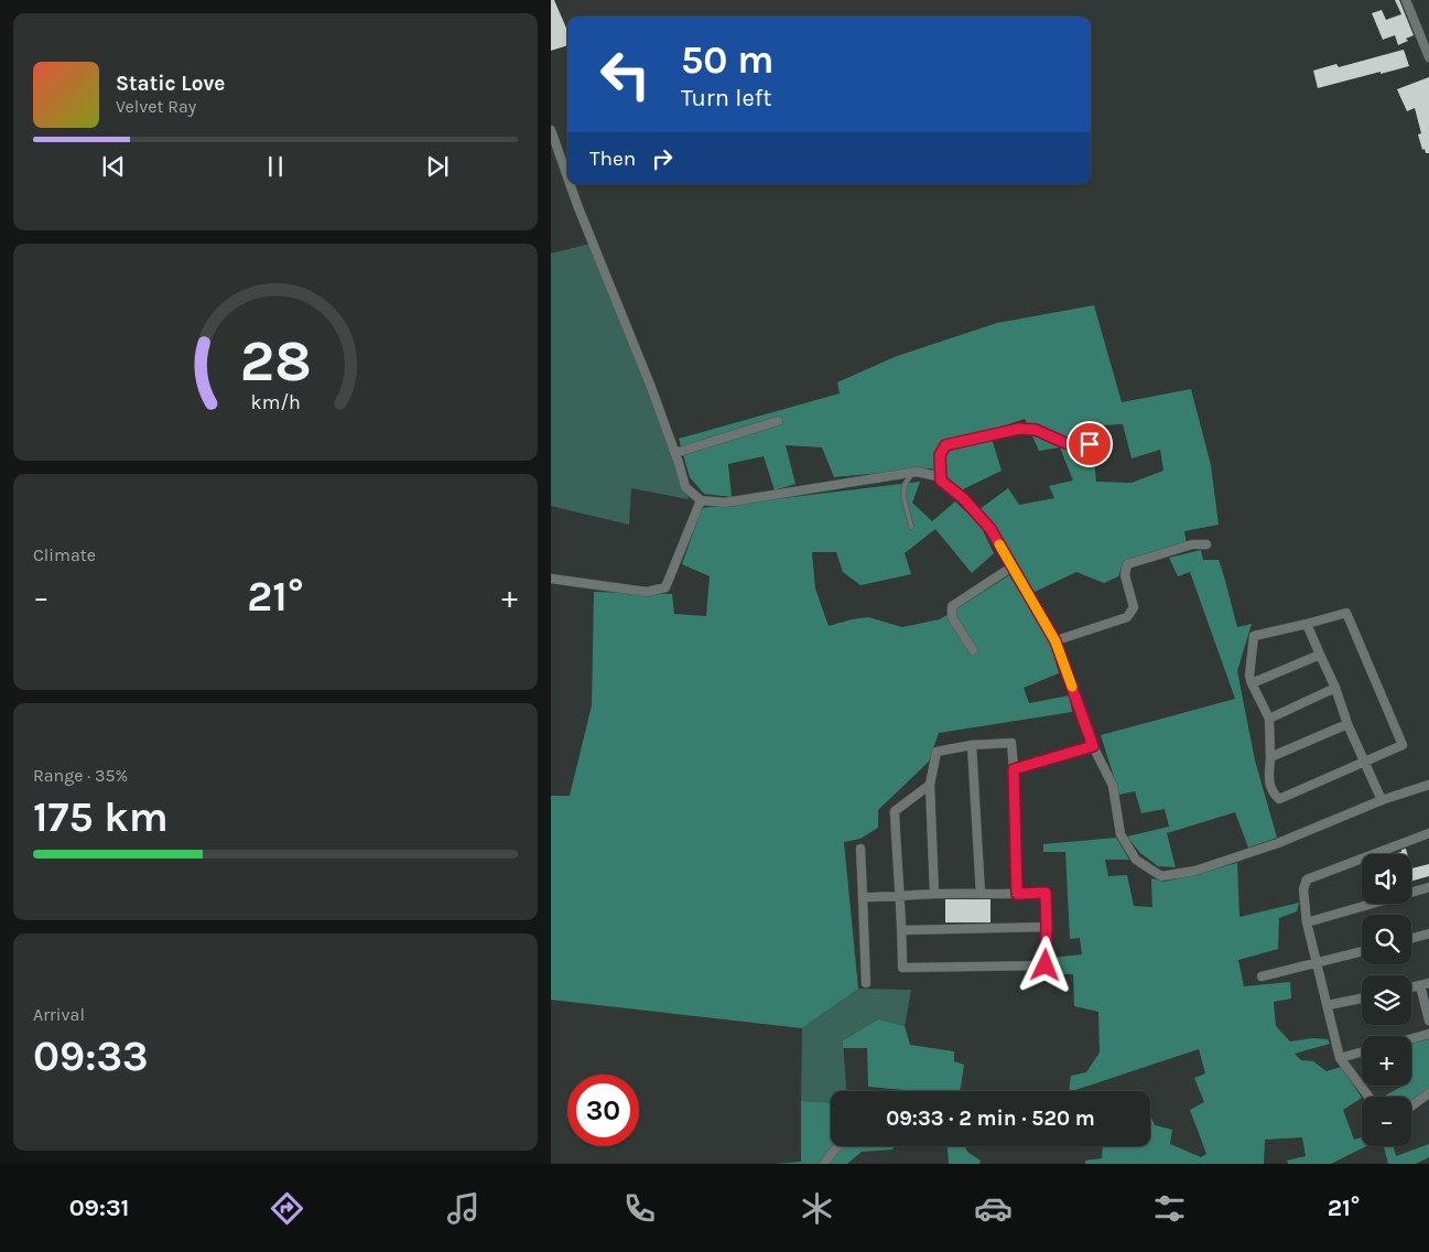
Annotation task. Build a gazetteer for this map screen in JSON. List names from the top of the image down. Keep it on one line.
{"page":{"turn":["50 m","Turn left"],"song":["Static Love","Velvet Ray"],"then":"Then","tile":["Climate",["Range · 35%","175 km"],["Arrival","09:33"]],"heat":["−","21°","+"],"map_buttons":["+","−"],"limit":"30","trip":"09:33 · 2 min · 520 m","tabs":["09:31","21°"],"gauge":["28","km/h"]}}
